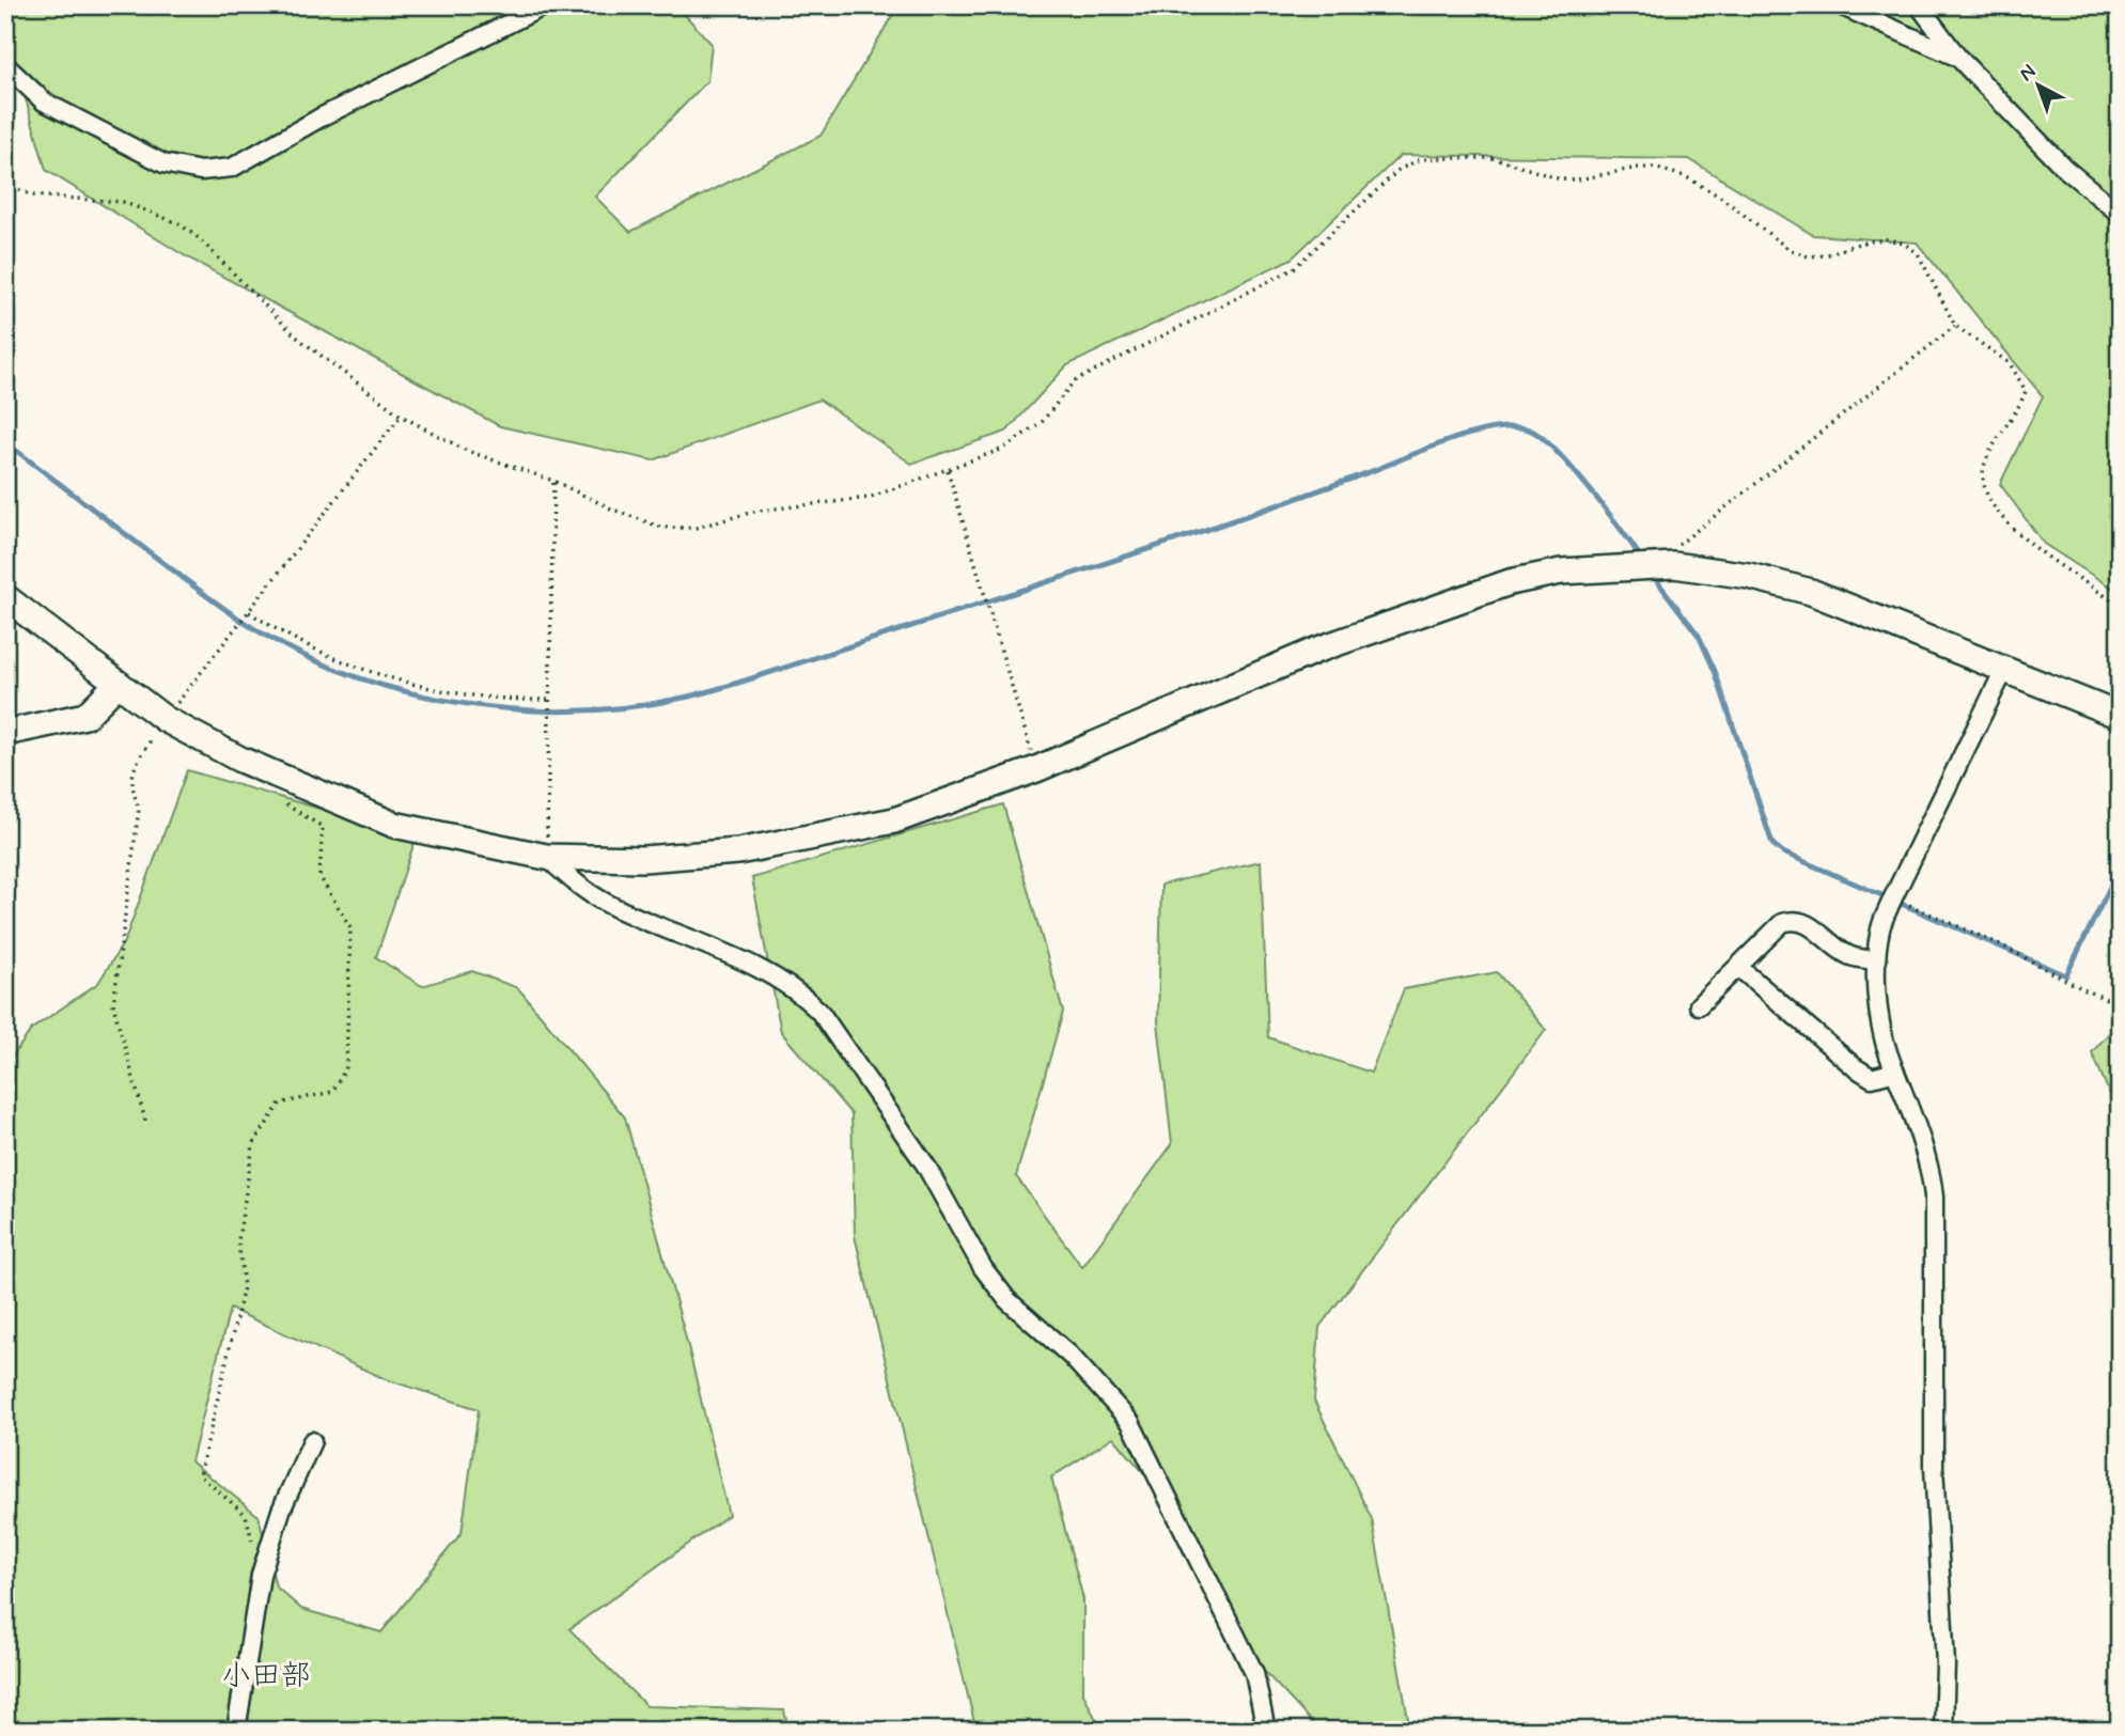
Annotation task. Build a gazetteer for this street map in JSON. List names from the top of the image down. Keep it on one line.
{"districts":["小田部"],"north":"top left"}
